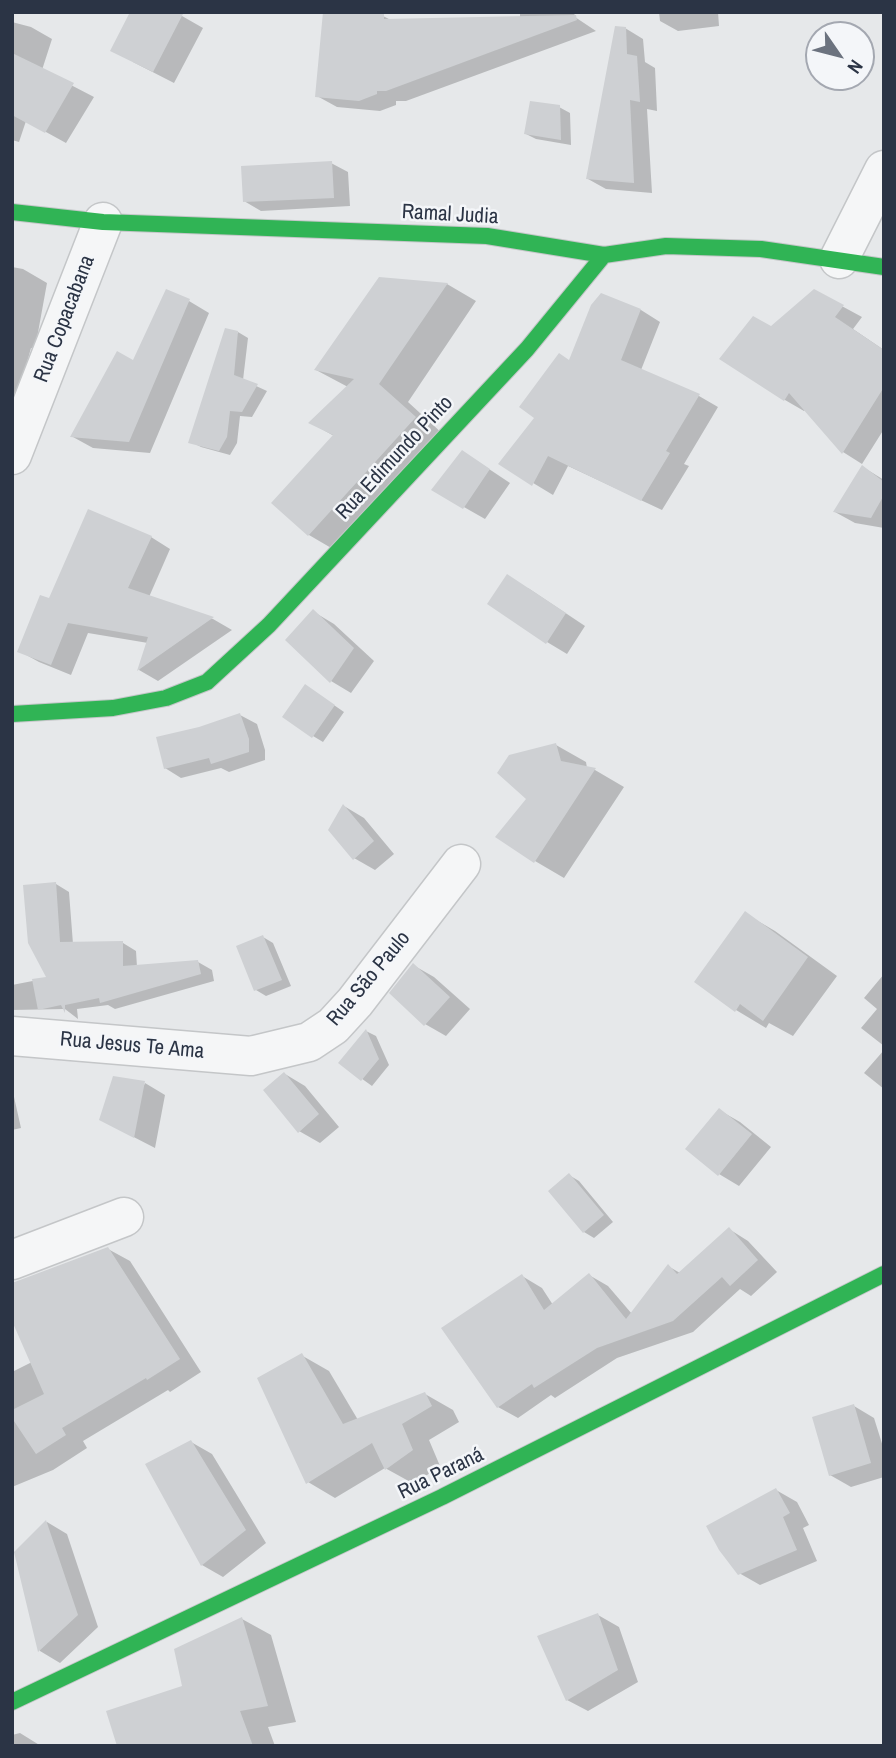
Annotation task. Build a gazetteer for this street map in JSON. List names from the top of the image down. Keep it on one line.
{"streets":{"street":["Ramal Judia","Rua Copacabana","Rua Edimundo Pinto","Rua São Paulo","Rua Jesus Te Ama","Rua Paraná"]},"crossings":[["Ramal Judia","Rua Copacabana"],["Ramal Judia","Rua Edimundo Pinto"],["Rua São Paulo","Rua Jesus Te Ama"]],"north":"bottom right"}
